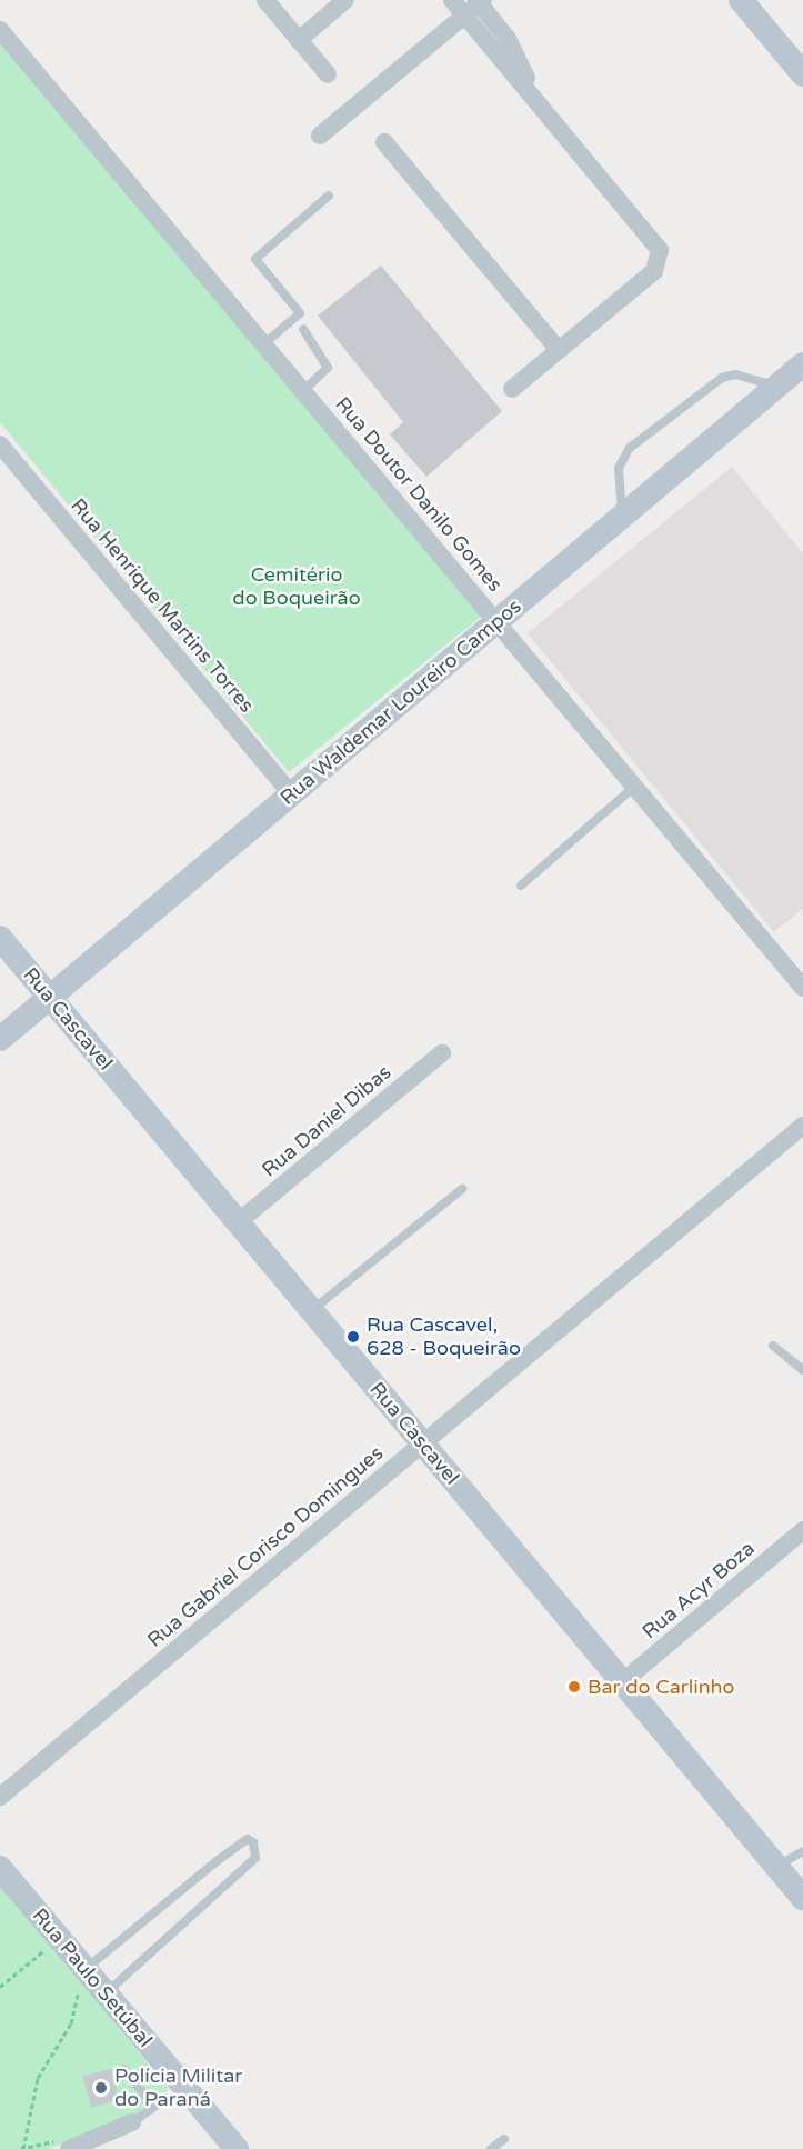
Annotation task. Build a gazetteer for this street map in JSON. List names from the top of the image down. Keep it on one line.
{"streets":{"main road":["Rua Waldemar Loureiro Campos","Rua Cascavel","Rua Paulo Setúbal"],"street":["Rua Doutor Danilo Gomes","Rua Henrique Martins Torres","Rua Daniel Dibas","Rua Gabriel Corisco Domingues","Rua Acyr Boza"]},"crossings":[["Rua Doutor Danilo Gomes","Rua Waldemar Loureiro Campos"],["Rua Henrique Martins Torres","Rua Waldemar Loureiro Campos"],["Rua Waldemar Loureiro Campos","Rua Cascavel"],["Rua Cascavel","Rua Daniel Dibas"],["Rua Cascavel","Rua Gabriel Corisco Domingues"],["Rua Cascavel","Rua Acyr Boza"]],"parks":["Cemitério do Boqueirão"],"places":["Rua Cascavel, 628 - Boqueirão","Bar do Carlinho","Polícia Militar do Paraná"]}
